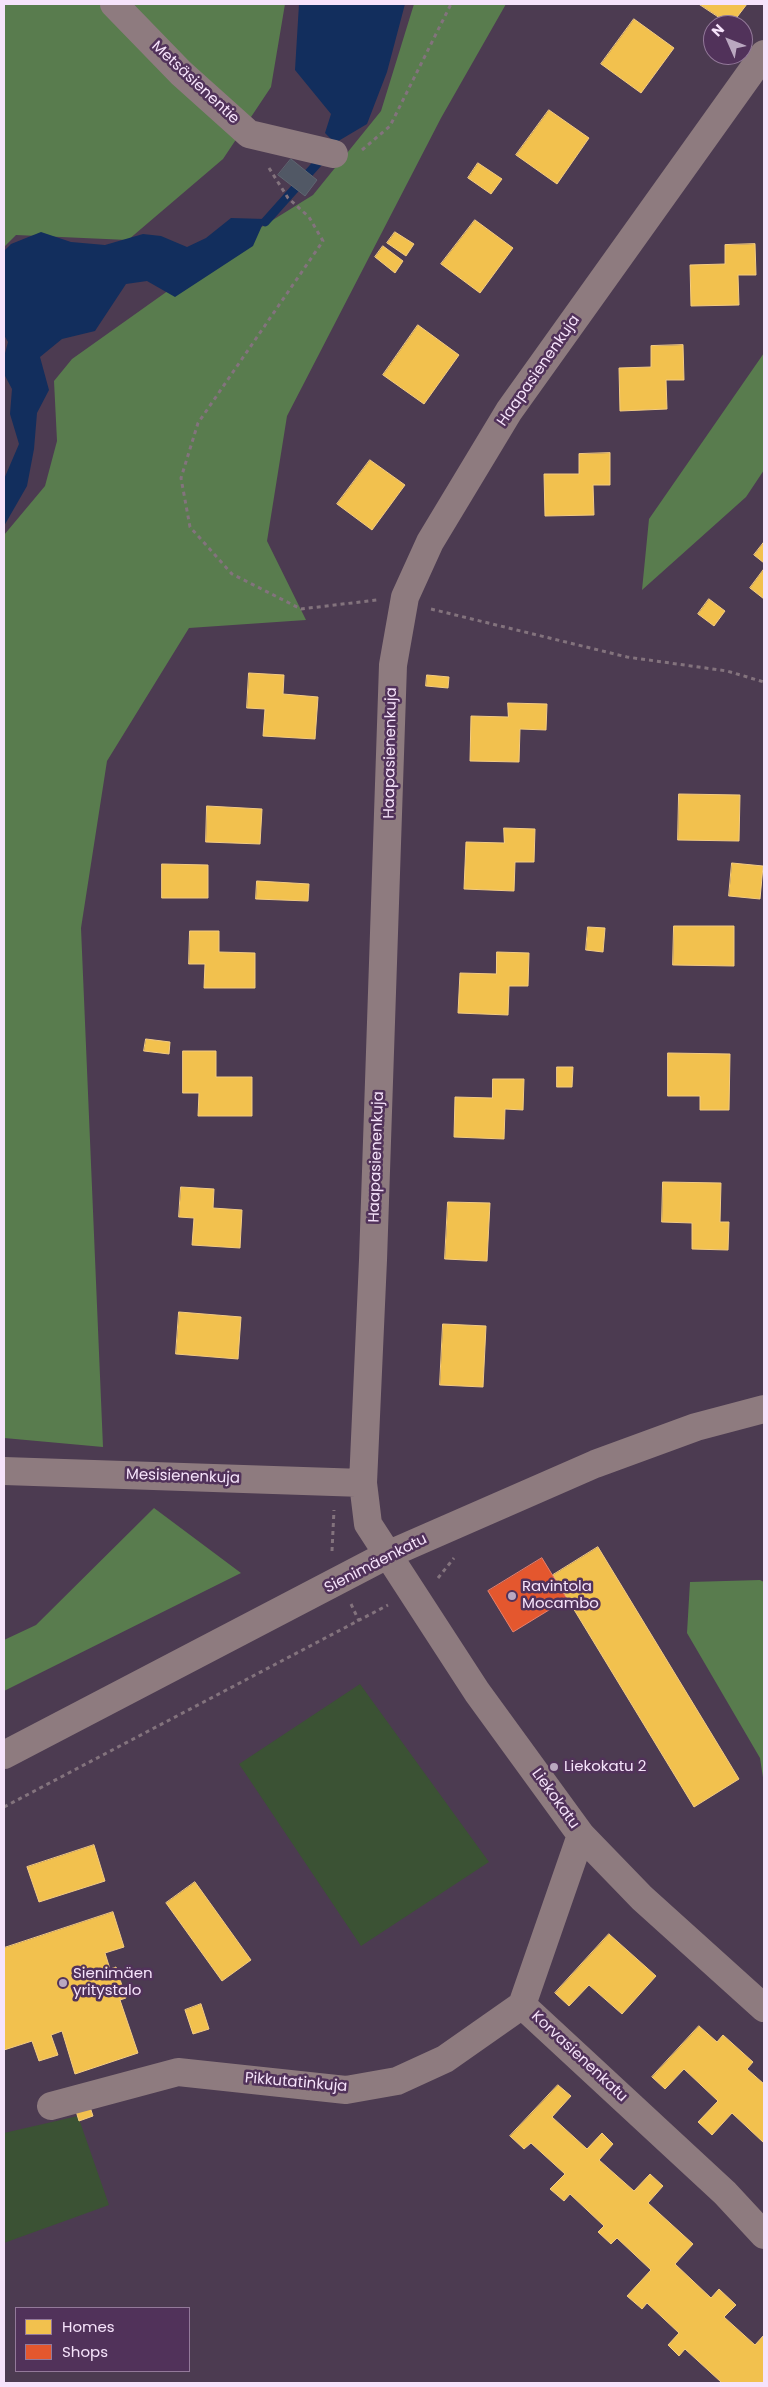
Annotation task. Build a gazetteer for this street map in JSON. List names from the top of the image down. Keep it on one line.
{"streets":{"street":["Metsäsienentie","Haapasienenkuja","Mesisienenkuja","Sienimäenkatu","Liekokatu","Korvasienenkatu","Pikkutatinkuja"]},"crossings":[["Haapasienenkuja","Mesisienenkuja"],["Haapasienenkuja","Sienimäenkatu"],["Haapasienenkuja","Liekokatu"],["Sienimäenkatu","Liekokatu"],["Liekokatu","Korvasienenkatu"],["Korvasienenkatu","Pikkutatinkuja"]],"places":["Ravintola Mocambo","Liekokatu 2","Sienimäen yritystalo"],"legend":["Homes","Shops"],"north":"top left"}
